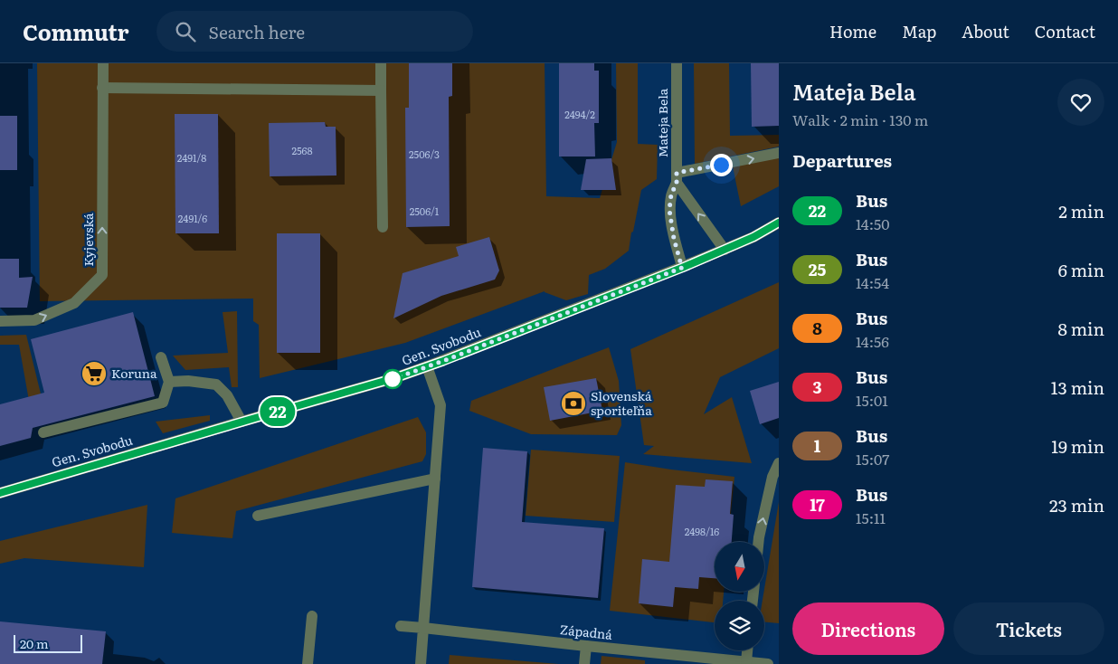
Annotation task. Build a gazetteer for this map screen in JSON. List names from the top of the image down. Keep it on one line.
{"streets":{"street":["Mateja Bela","Kyjevská","Gen. Svobodu","Západná"]},"crossings":[["Mateja Bela","Gen. Svobodu"]],"one_way":["Kyjevská"],"places":{"supermarket":["Koruna"],"bank":["Slovenská sporiteľňa"]},"lines":["bus line 22"],"house_numbers":["2494/2","2568","2506/3","2491/8","2506/1","2491/6","2498/16"],"scale_bar":"20 m","north":"bottom","page":{"header":"Commutr","search":"Search here","nav":["Home","Map","About","Contact"],"on_map":"22","heading":[["Mateja Bela","Walk · 2 min · 130 m"],"Departures"],"list":[{"mark":"22","name":"Bus","note":"14:50","value":"2 min"},{"mark":"25","name":"Bus","note":"14:54","value":"6 min"},{"mark":"8","name":"Bus","note":"14:56","value":"8 min"},{"mark":"3","name":"Bus","note":"15:01","value":"13 min"},{"mark":"1","name":"Bus","note":"15:07","value":"19 min"},{"mark":"17","name":"Bus","note":"15:11","value":"23 min"}],"buttons":["Directions","Tickets"],"scale":"20 m"}}
